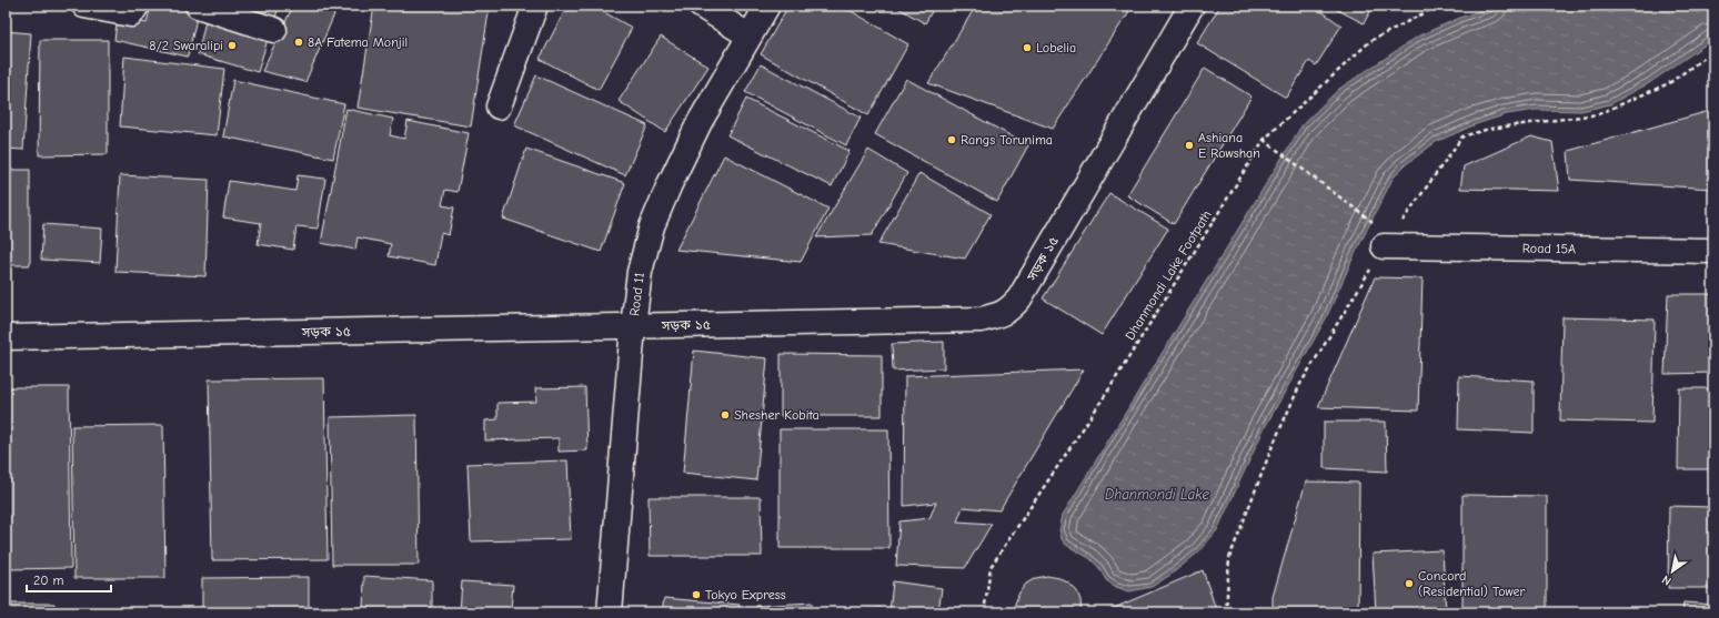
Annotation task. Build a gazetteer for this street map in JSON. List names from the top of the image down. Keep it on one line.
{"streets":{"street":["Road 15A","সড়ক ১৫","Road 11"],"path":["Dhanmondi Lake Footpath"]},"crossings":[["সড়ক ১৫","Road 11"]],"water":["Dhanmondi Lake"],"places":["8A Fatema Monjil","8/2 Swaralipi","Lobelia","Rangs Torunima","Ashiana E Rowshan","Shesher Kobita","Concord (Residential) Tower","Tokyo Express"],"scale_bar":"20 m","north":"bottom left"}
